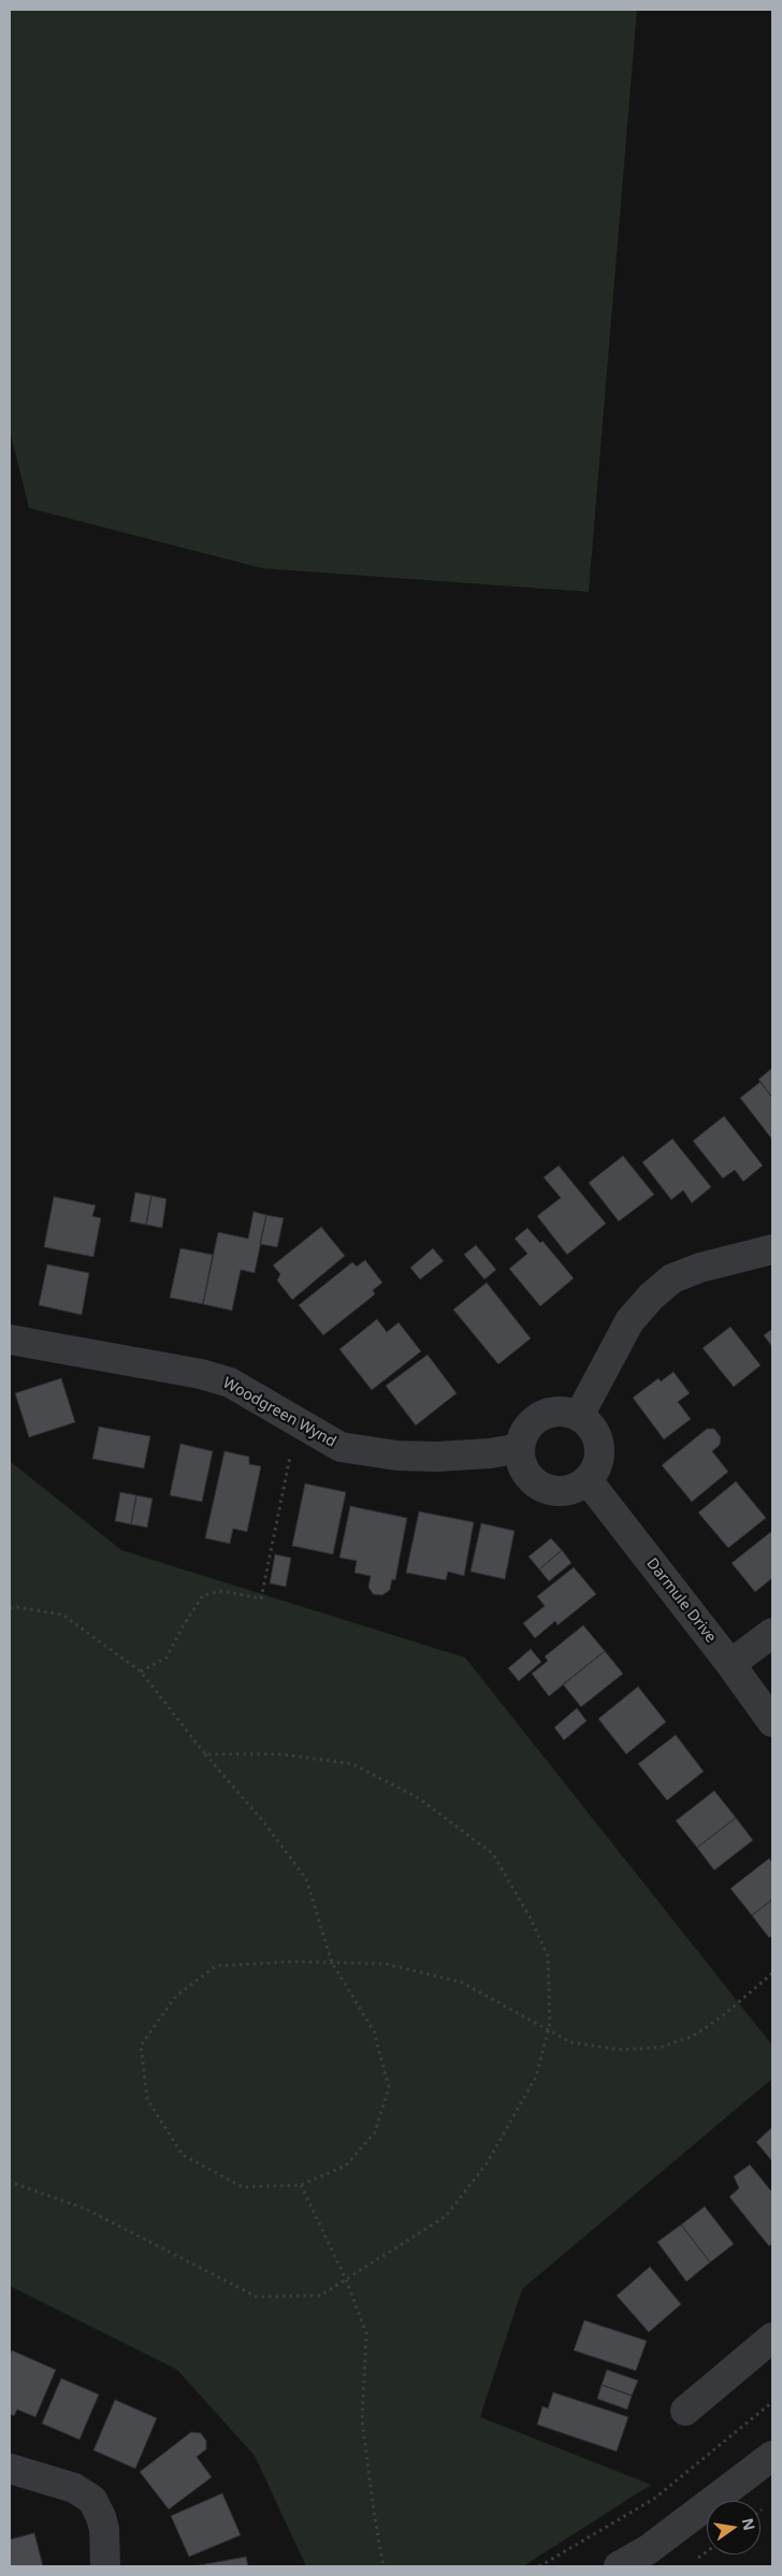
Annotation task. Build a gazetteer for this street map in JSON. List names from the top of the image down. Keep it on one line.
{"streets":{"street":["Woodgreen Wynd","Darmule Drive"]},"crossings":[["Woodgreen Wynd","Darmule Drive"]],"north":"right"}
